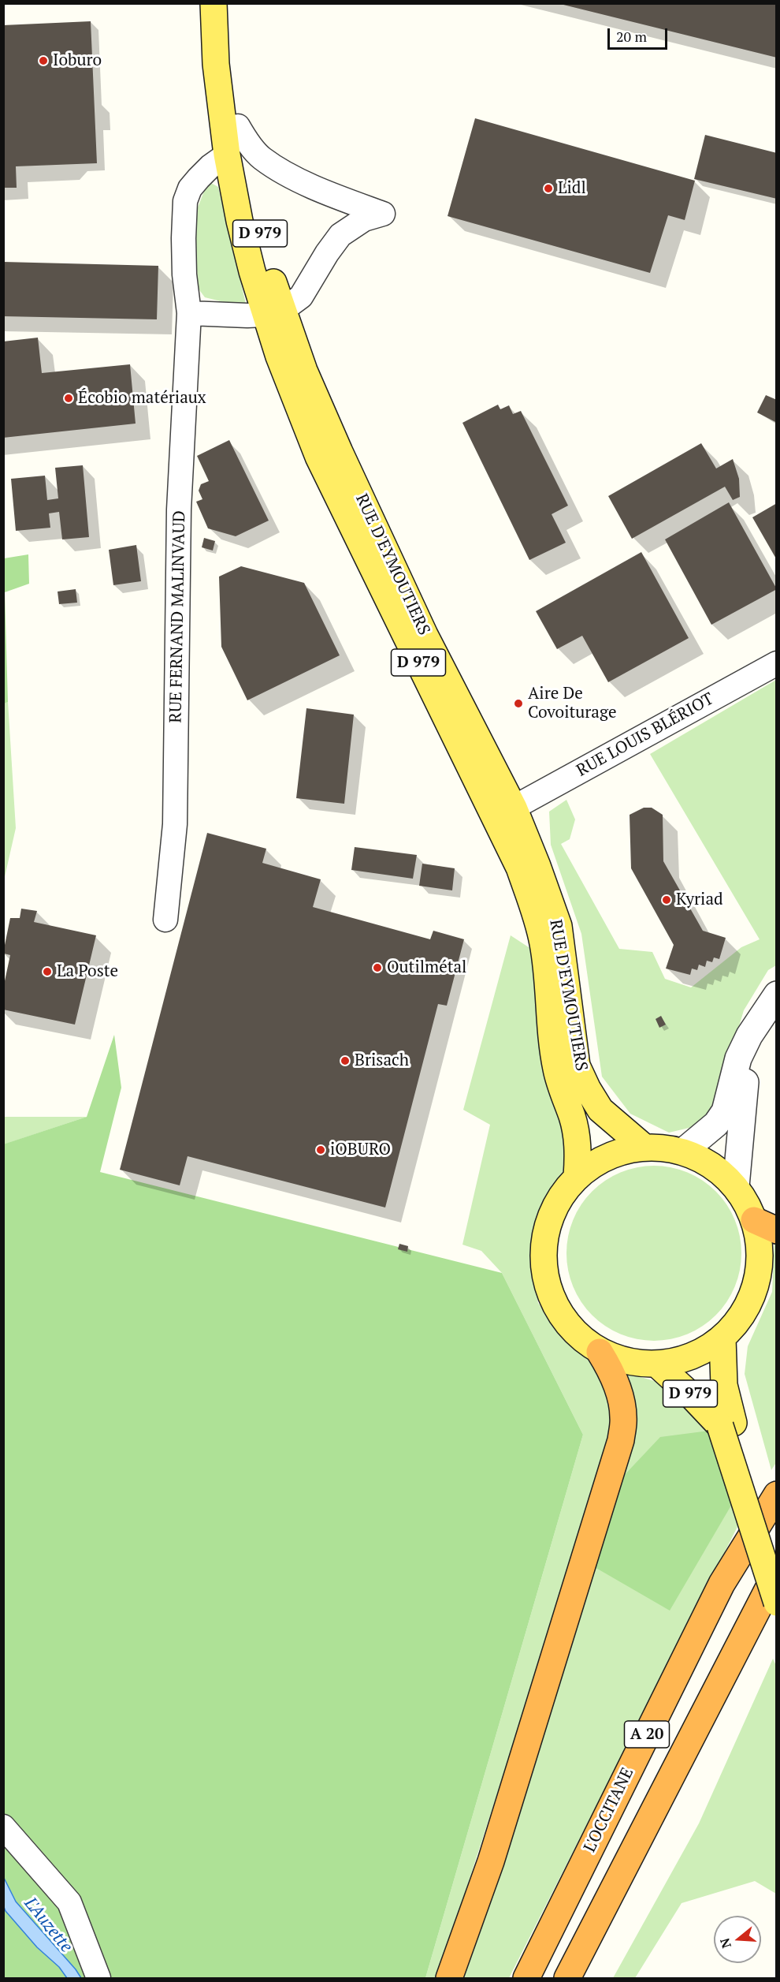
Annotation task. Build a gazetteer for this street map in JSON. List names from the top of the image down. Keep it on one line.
{"streets":{"highway":["A 20","L'OCCITANE"],"main road":["D 979","RUE D'EYMOUTIERS"],"street":["RUE FERNAND MALINVAUD","RUE LOUIS BLÉRIOT"]},"crossings":[["D 979","RUE D'EYMOUTIERS"],["D 979","RUE FERNAND MALINVAUD"],["RUE D'EYMOUTIERS","RUE LOUIS BLÉRIOT"]],"water":["L'Auzette"],"places":["Ioburo","Lidl","Écobio matériaux","Aire De Covoiturage","Kyriad","Outilmétal","La Poste","Brisach","iOBURO"],"scale_bar":"20 m","north":"left"}
